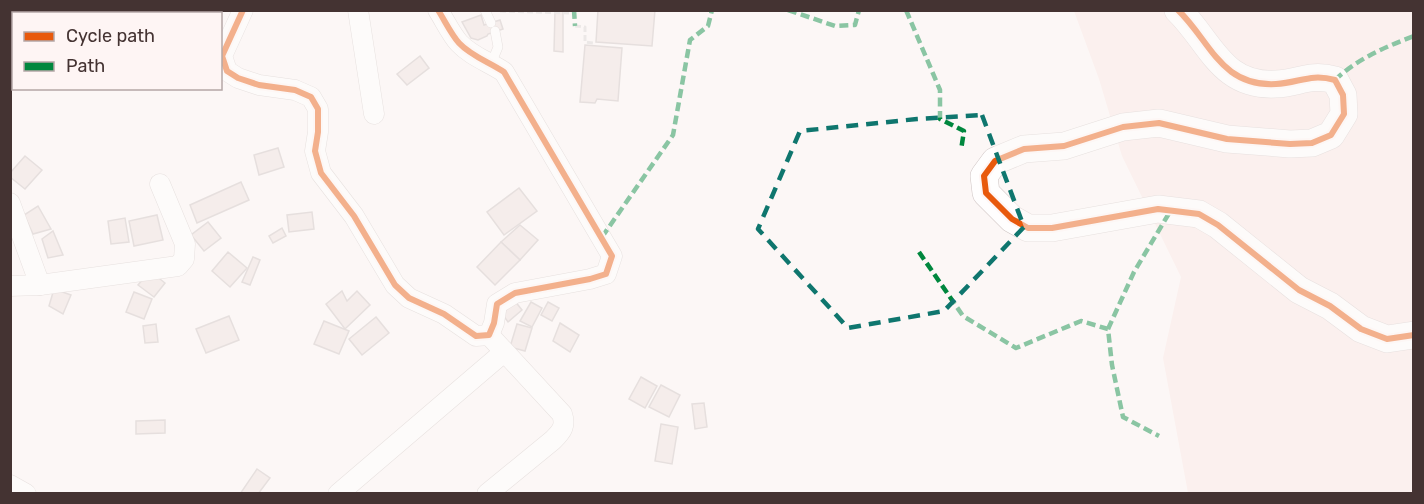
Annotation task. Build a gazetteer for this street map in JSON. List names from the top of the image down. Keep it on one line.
{"legend":["Cycle path","Path"]}
